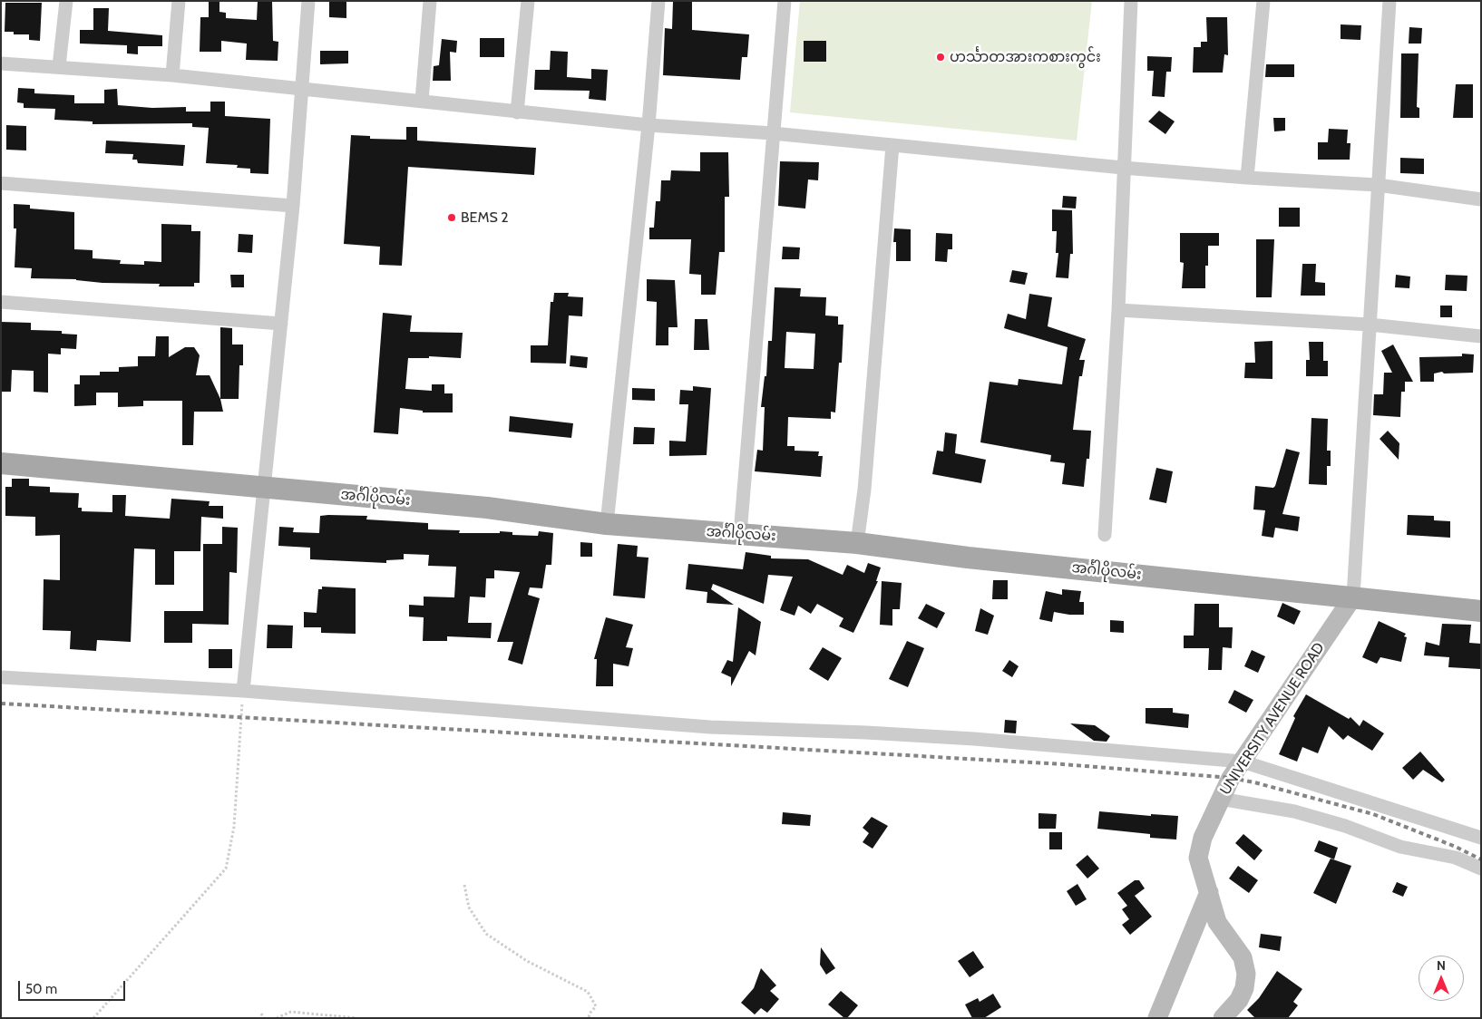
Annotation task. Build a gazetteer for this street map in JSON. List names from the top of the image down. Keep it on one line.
{"streets":{"main road":["အင်္ဂါပိုလမ်း","UNIVERSITY AVENUE ROAD"]},"crossings":[["အင်္ဂါပိုလမ်း","UNIVERSITY AVENUE ROAD"]],"places":["ဟင်္သာတအားကစားကွင်း","BEMS 2"],"scale_bar":"50 m","north":"top"}
